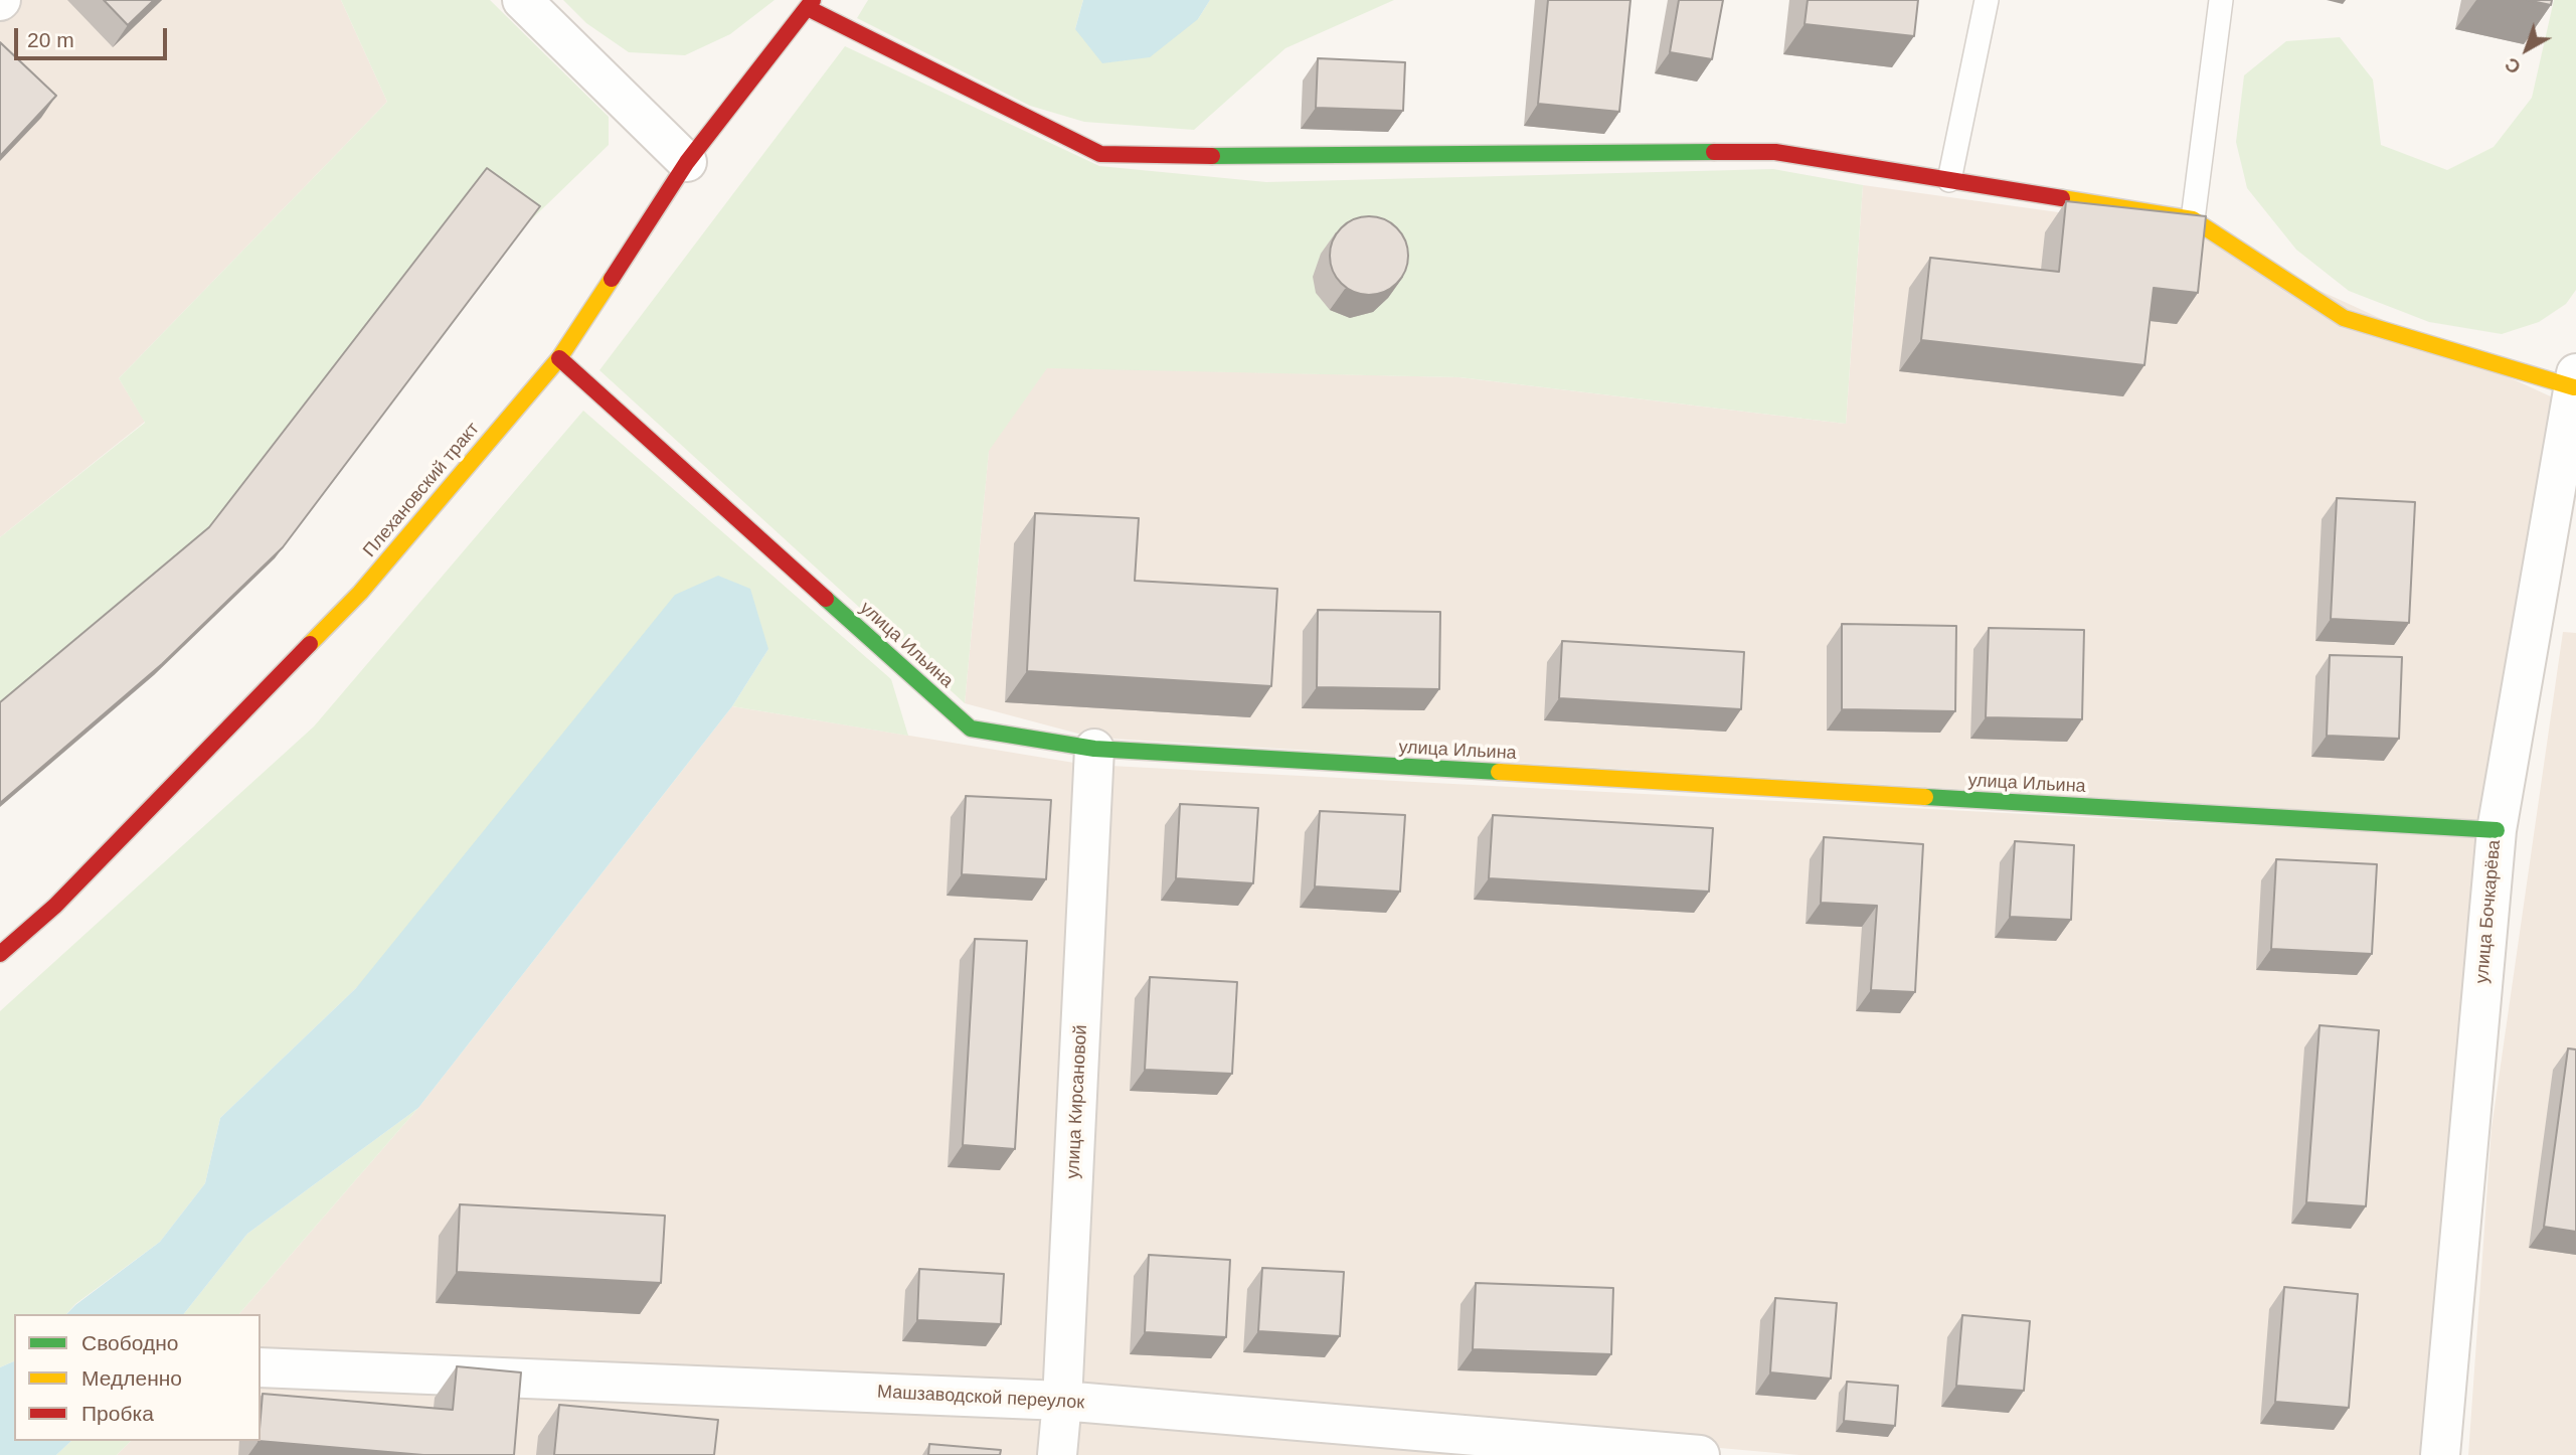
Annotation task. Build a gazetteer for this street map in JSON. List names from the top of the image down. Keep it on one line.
{"streets":{"street":["Плехановский тракт","улица Ильина","улица Бочкарёва","улица Кирсановой","Машзаводской переулок"]},"crossings":[["Плехановский тракт","улица Ильина"],["улица Ильина","улица Бочкарёва"],["улица Ильина","улица Кирсановой"],["улица Кирсановой","Машзаводской переулок"]],"legend":["Свободно","Медленно","Пробка"],"scale_bar":"20 m","north":"bottom left"}
